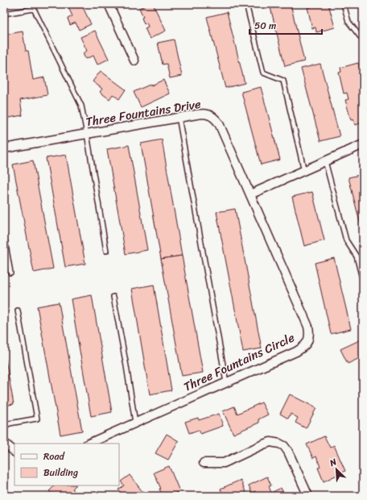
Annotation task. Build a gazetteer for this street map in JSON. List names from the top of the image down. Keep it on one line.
{"streets":{"street":["Three Fountains Drive","Three Fountains Circle"]},"crossings":[["Three Fountains Drive","Three Fountains Circle"]],"legend":["Road","Building"],"scale_bar":"50 m","north":"top left"}
